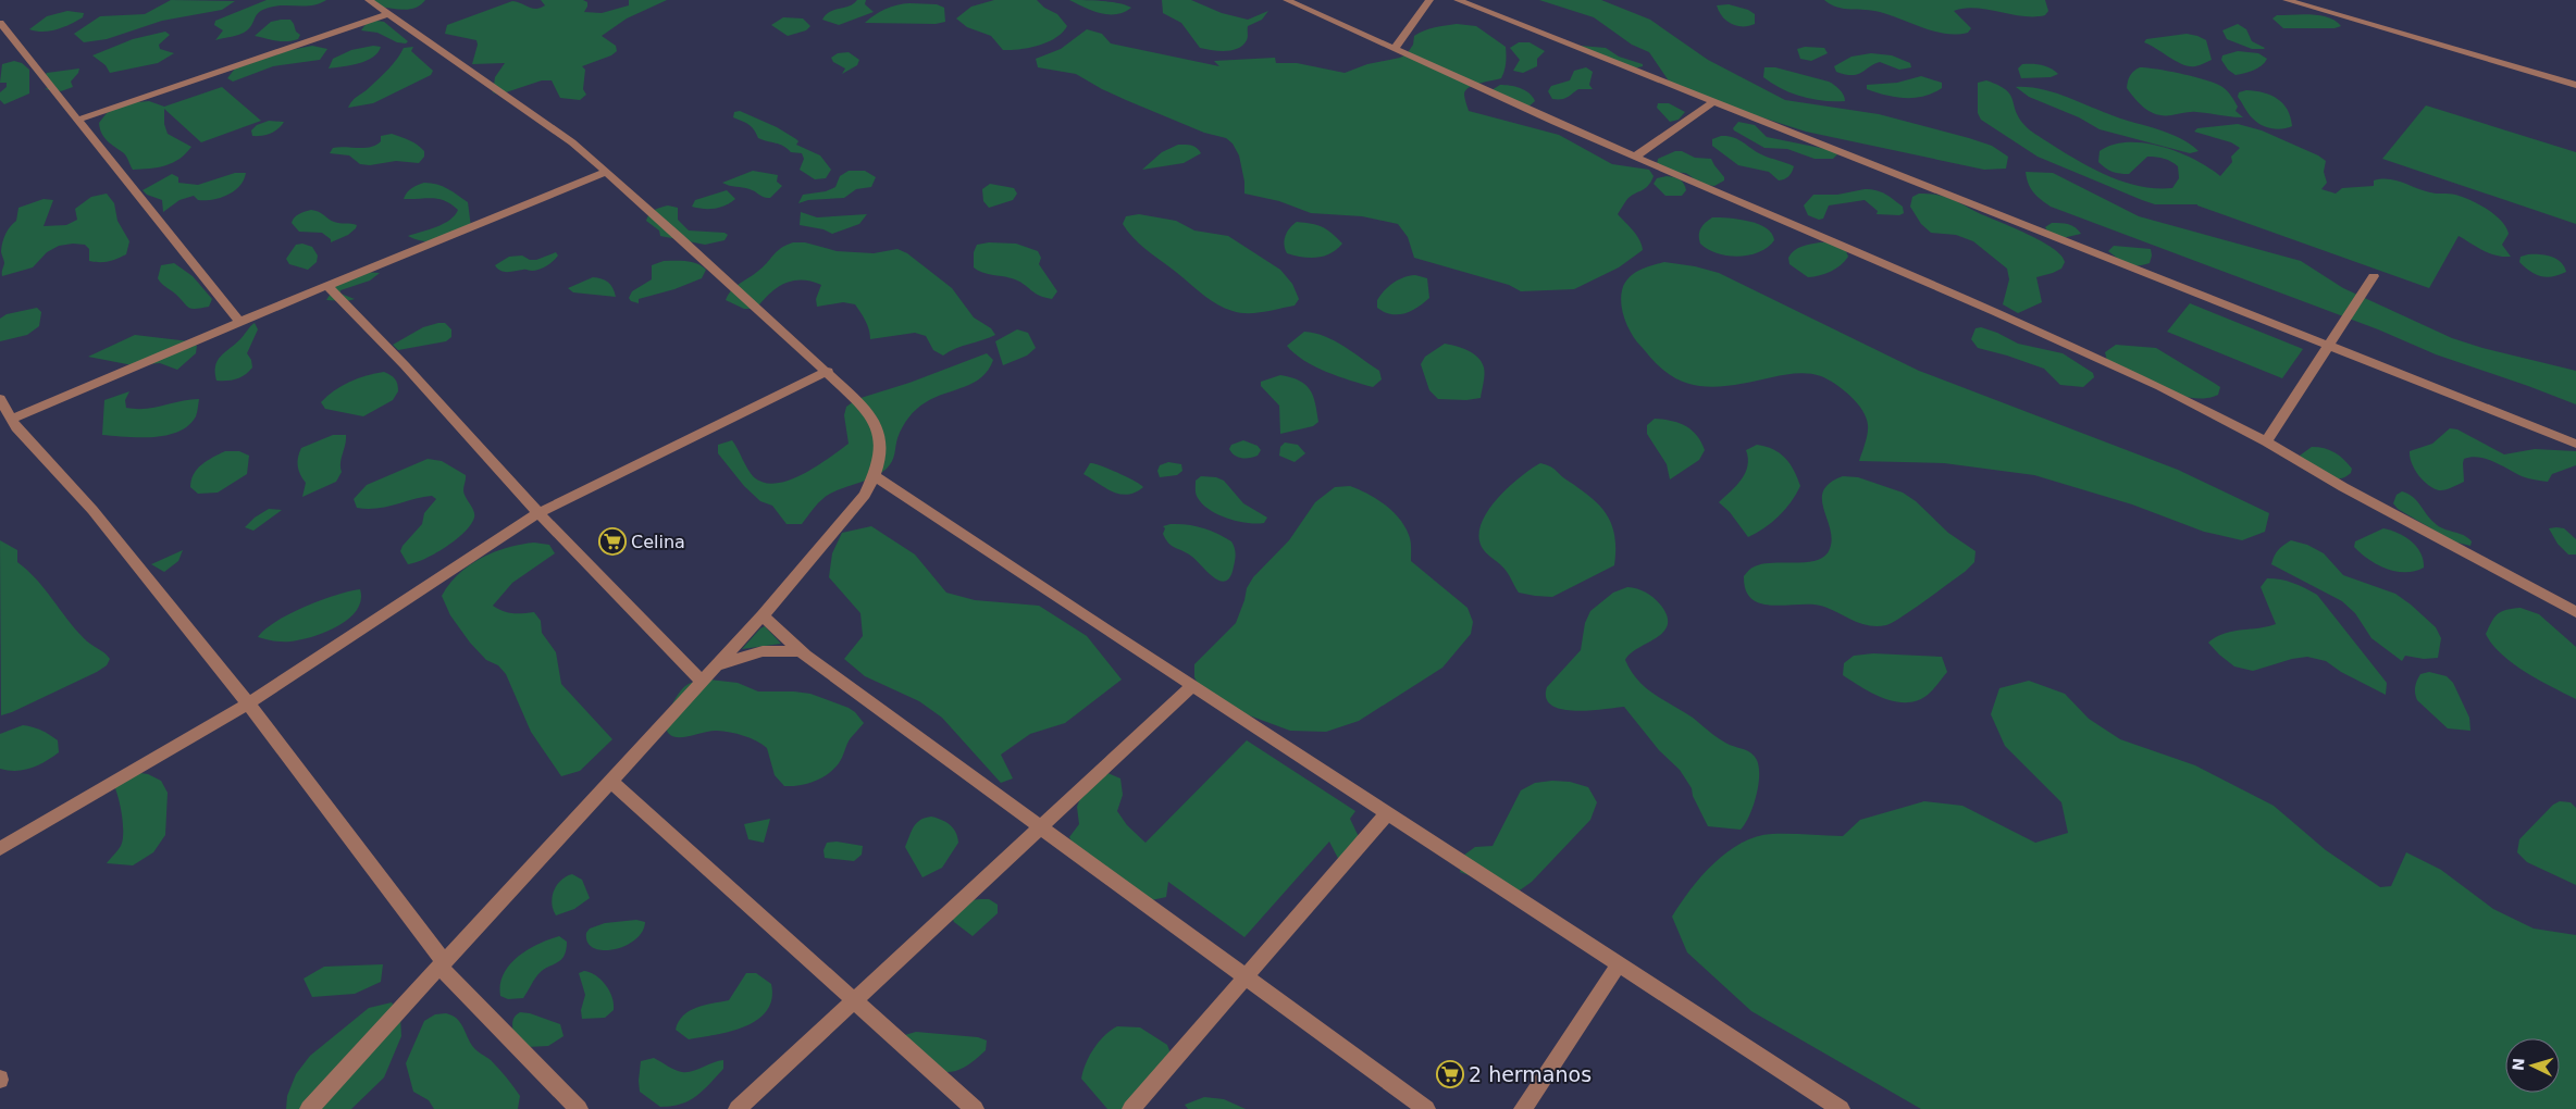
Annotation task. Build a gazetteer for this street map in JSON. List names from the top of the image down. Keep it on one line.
{"places":{"supermarket":["Celina","2 hermanos"]},"north":"left"}
